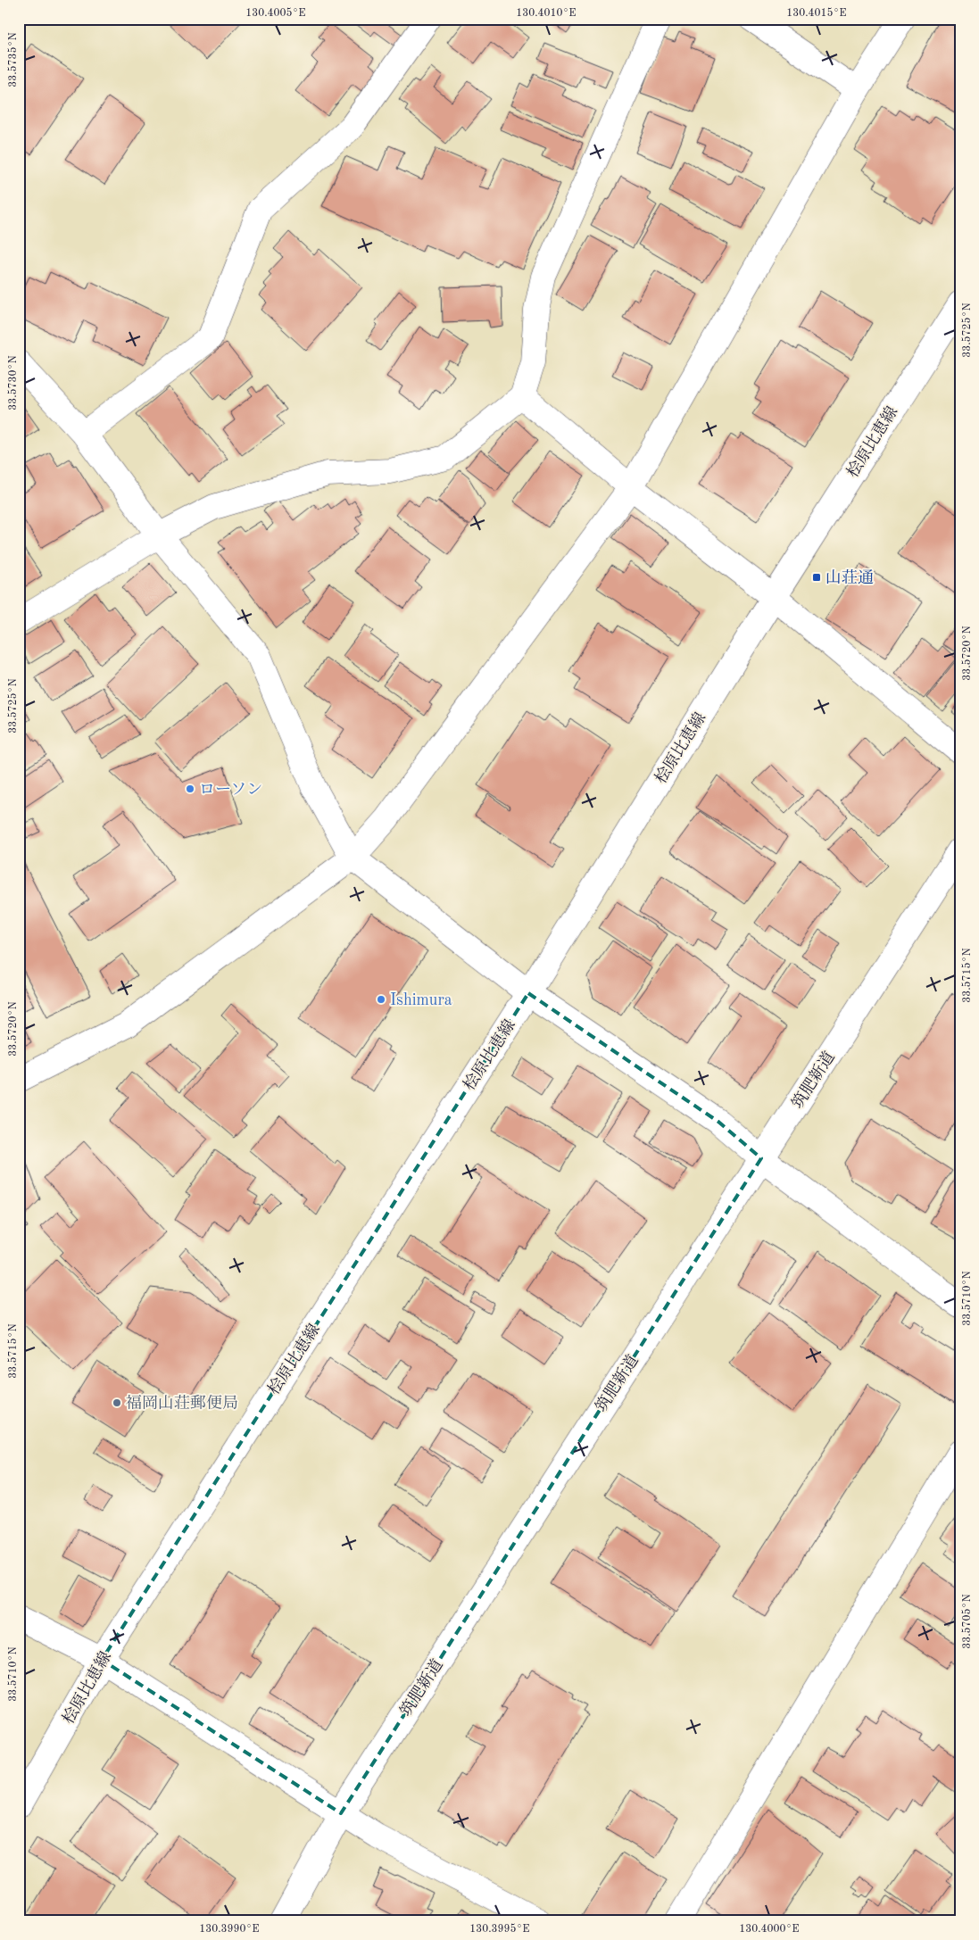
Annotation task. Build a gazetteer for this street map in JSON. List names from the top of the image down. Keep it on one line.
{"streets":{"street":["桧原比恵線","筑肥新道"]},"places":{"transit":["山荘通"],"other":["ローソン","Ishimura","福岡山荘郵便局"]},"coordinates":["130.4005°E","130.4010°E","130.4015°E","33.5735°N","33.5725°N","33.5730°N","33.5720°N","33.5715°N","33.5710°N","33.5705°N","130.3990°E","130.3995°E","130.4000°E"]}
